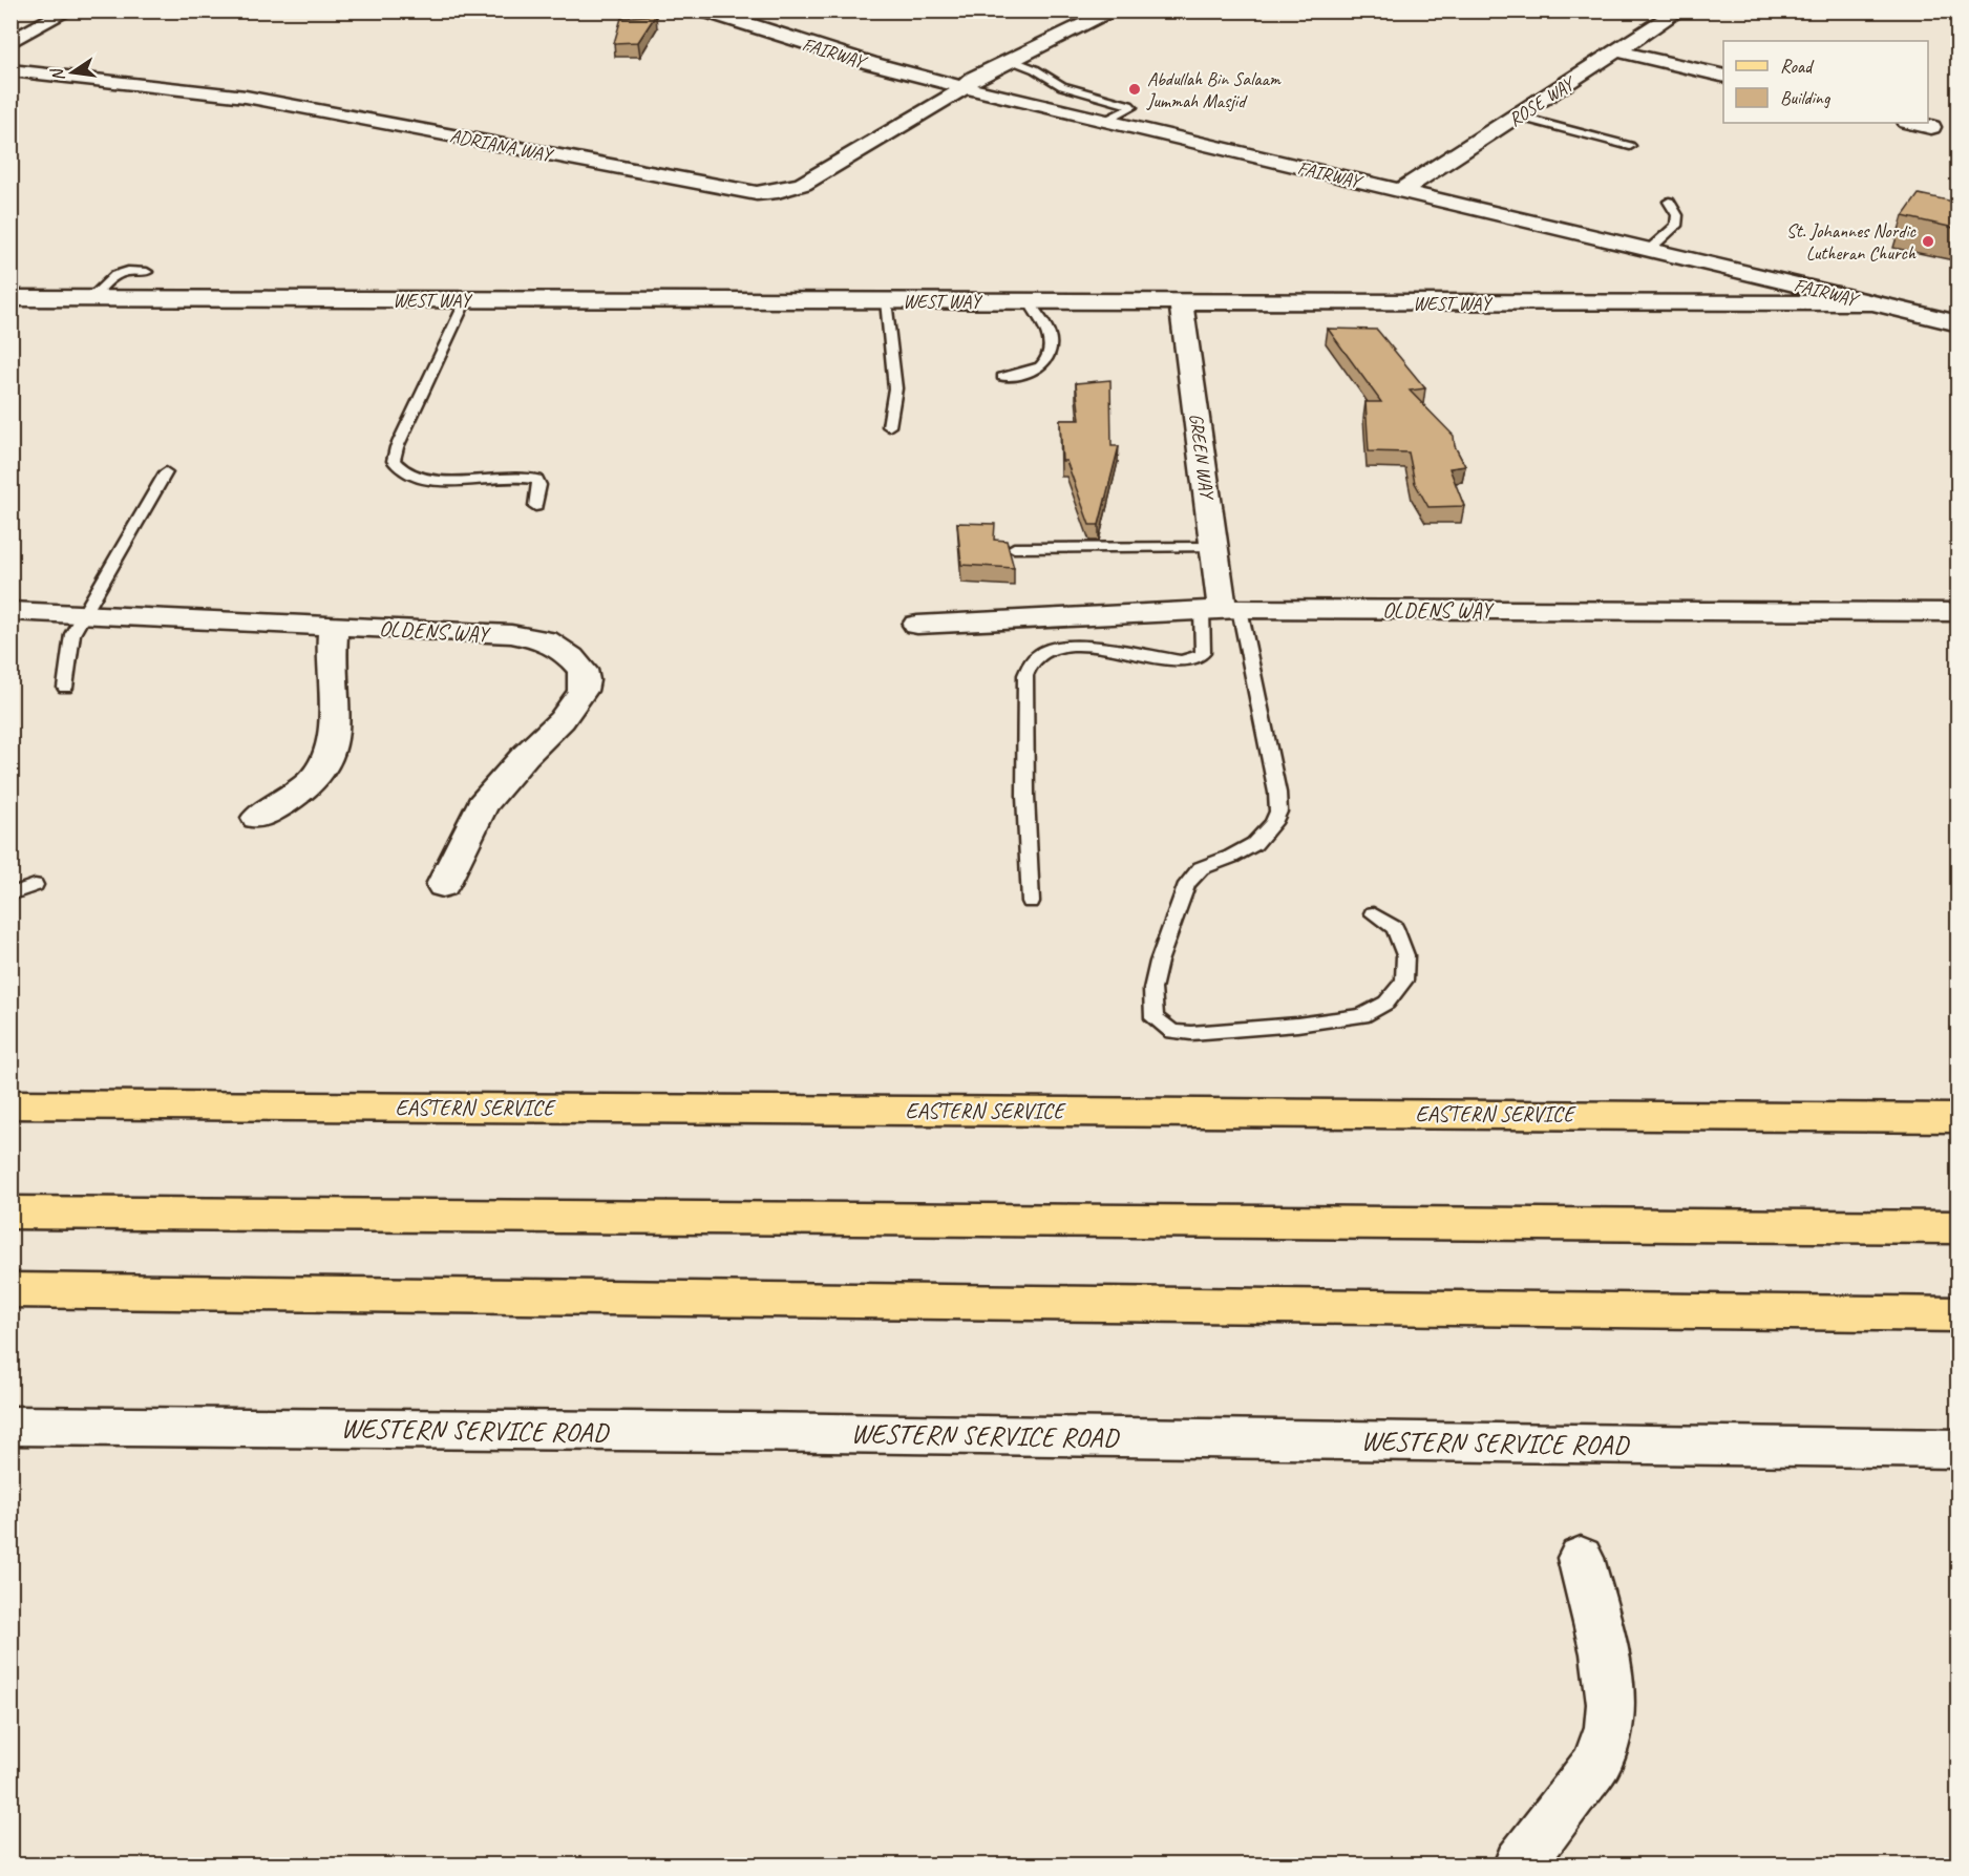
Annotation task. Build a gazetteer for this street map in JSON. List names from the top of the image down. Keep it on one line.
{"streets":{"main road":["EASTERN SERVICE"],"street":["FAIRWAY","ROSE WAY","ADRIANA WAY","WEST WAY","GREEN WAY","OLDENS WAY","WESTERN SERVICE ROAD"]},"crossings":[["FAIRWAY","ROSE WAY"],["FAIRWAY","ADRIANA WAY"],["FAIRWAY","WEST WAY"],["WEST WAY","GREEN WAY"],["GREEN WAY","OLDENS WAY"]],"places":["Abdullah Bin Salaam Jummah Masjid","St. Johannes Nordic Lutheran Church"],"legend":["Road","Building"],"north":"left"}
